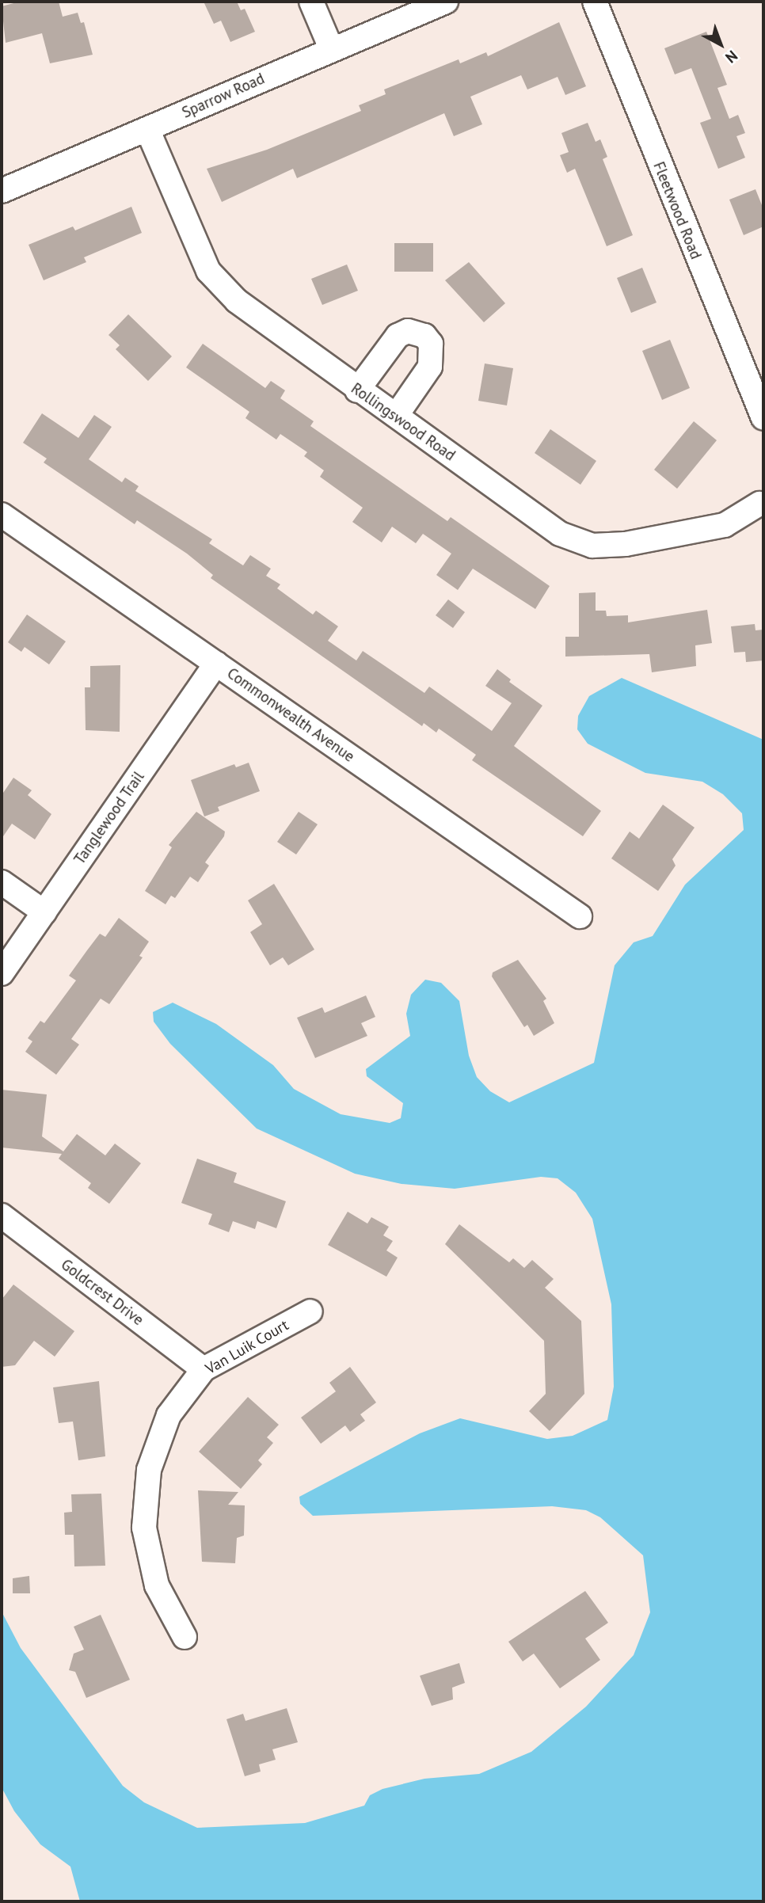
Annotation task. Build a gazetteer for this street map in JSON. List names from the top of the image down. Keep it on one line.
{"streets":{"street":["Sparrow Road","Fleetwood Road","Rollingswood Road","Commonwealth Avenue","Tanglewood Trail","Goldcrest Drive","Van Luik Court"]},"crossings":[["Sparrow Road","Rollingswood Road"],["Commonwealth Avenue","Tanglewood Trail"],["Goldcrest Drive","Van Luik Court"]],"north":"bottom right"}
